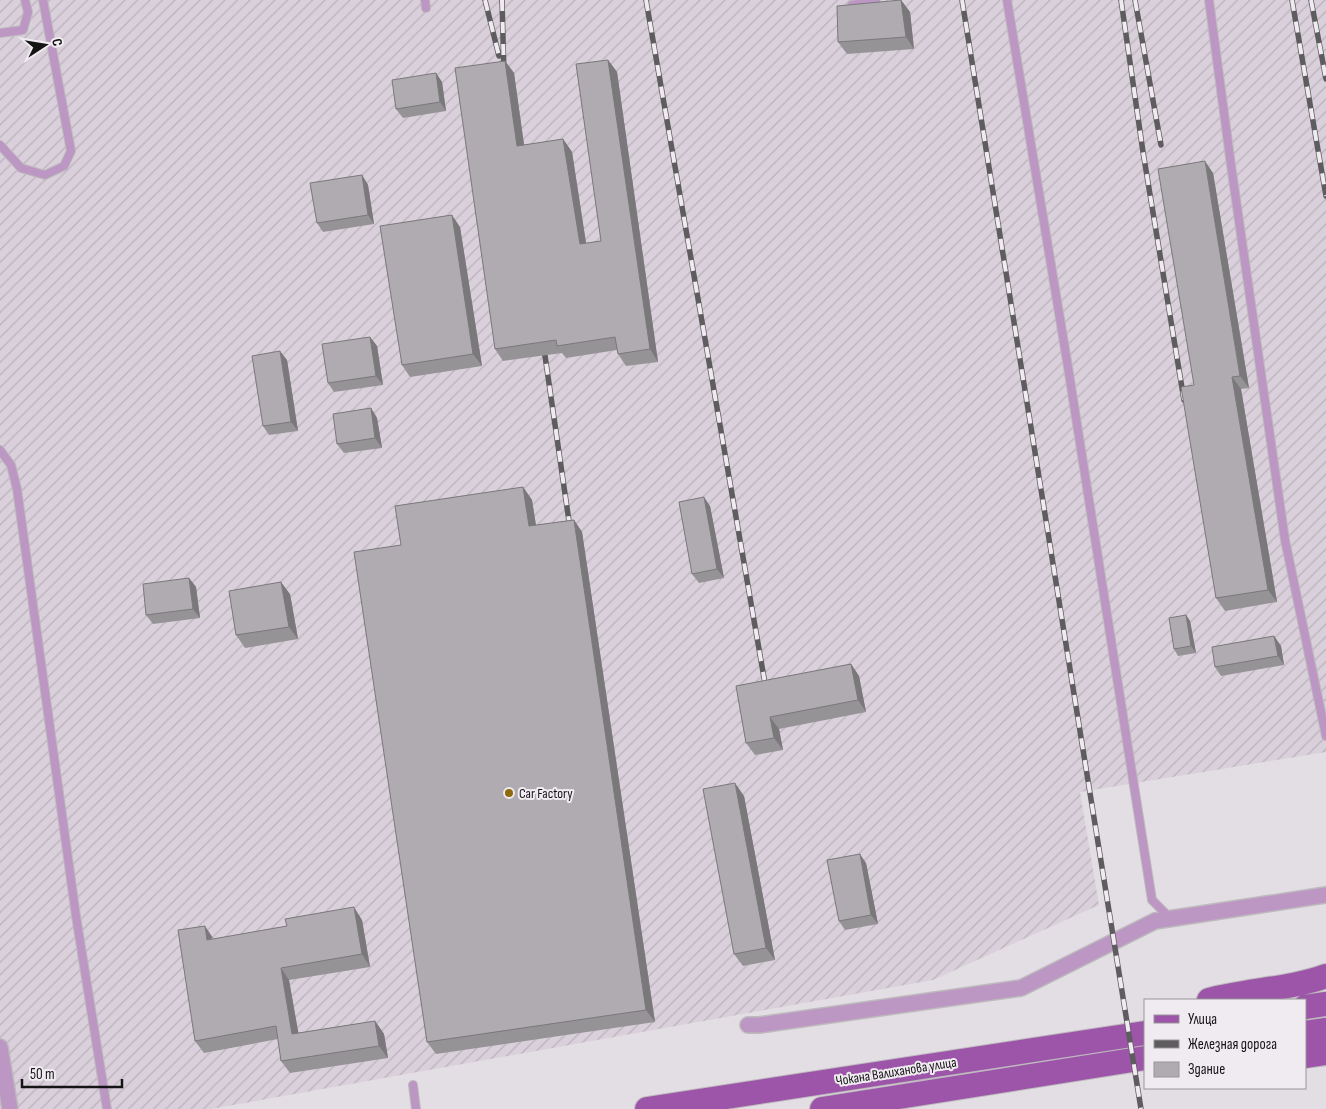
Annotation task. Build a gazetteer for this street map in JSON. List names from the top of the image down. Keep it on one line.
{"streets":{"main road":["Чокана Валиханова улица"]},"places":["Car Factory"],"legend":["Улица","Железная дорога","Здание"],"scale_bar":"50 m","north":"right"}
